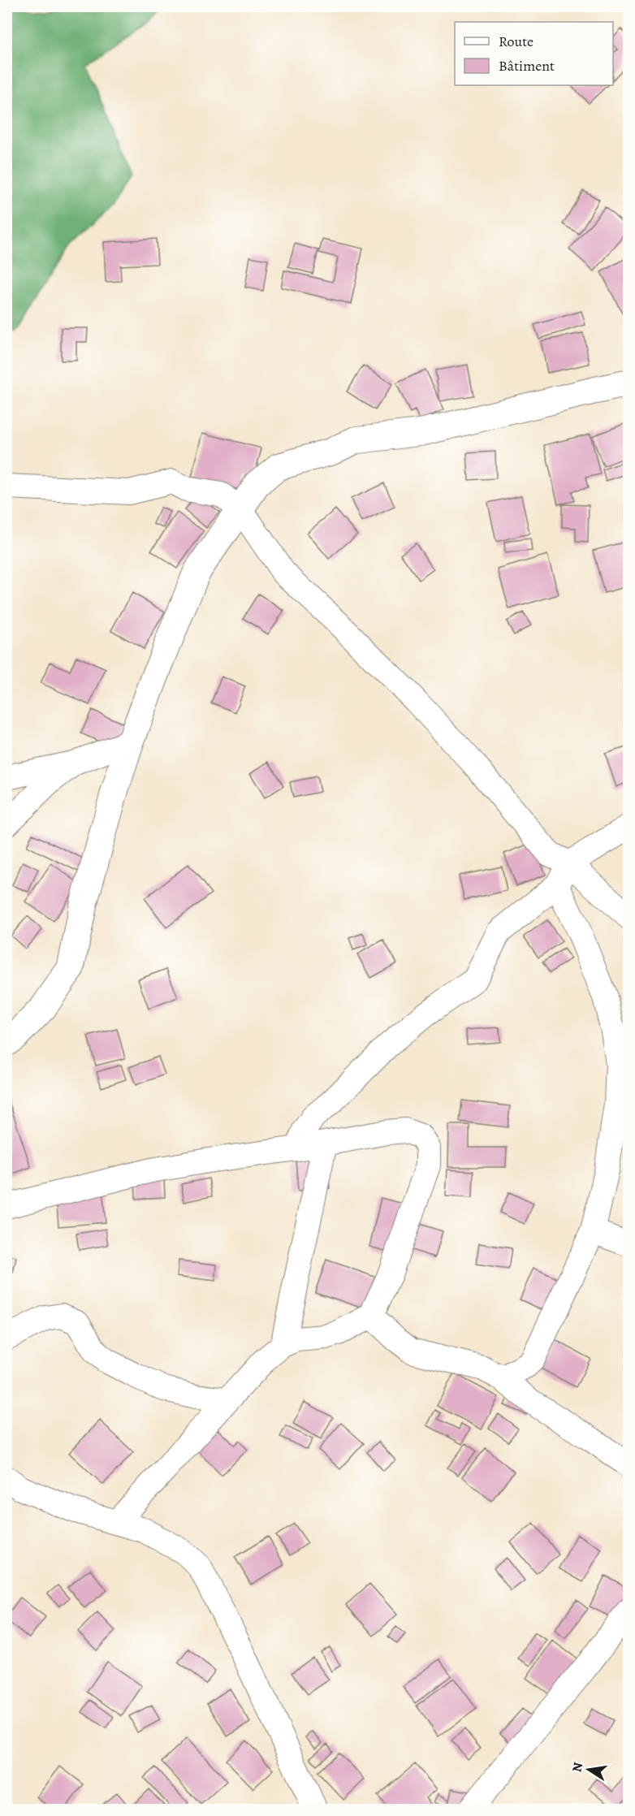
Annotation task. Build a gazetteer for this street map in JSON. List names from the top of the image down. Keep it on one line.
{"legend":["Route","Bâtiment"],"north":"left"}
